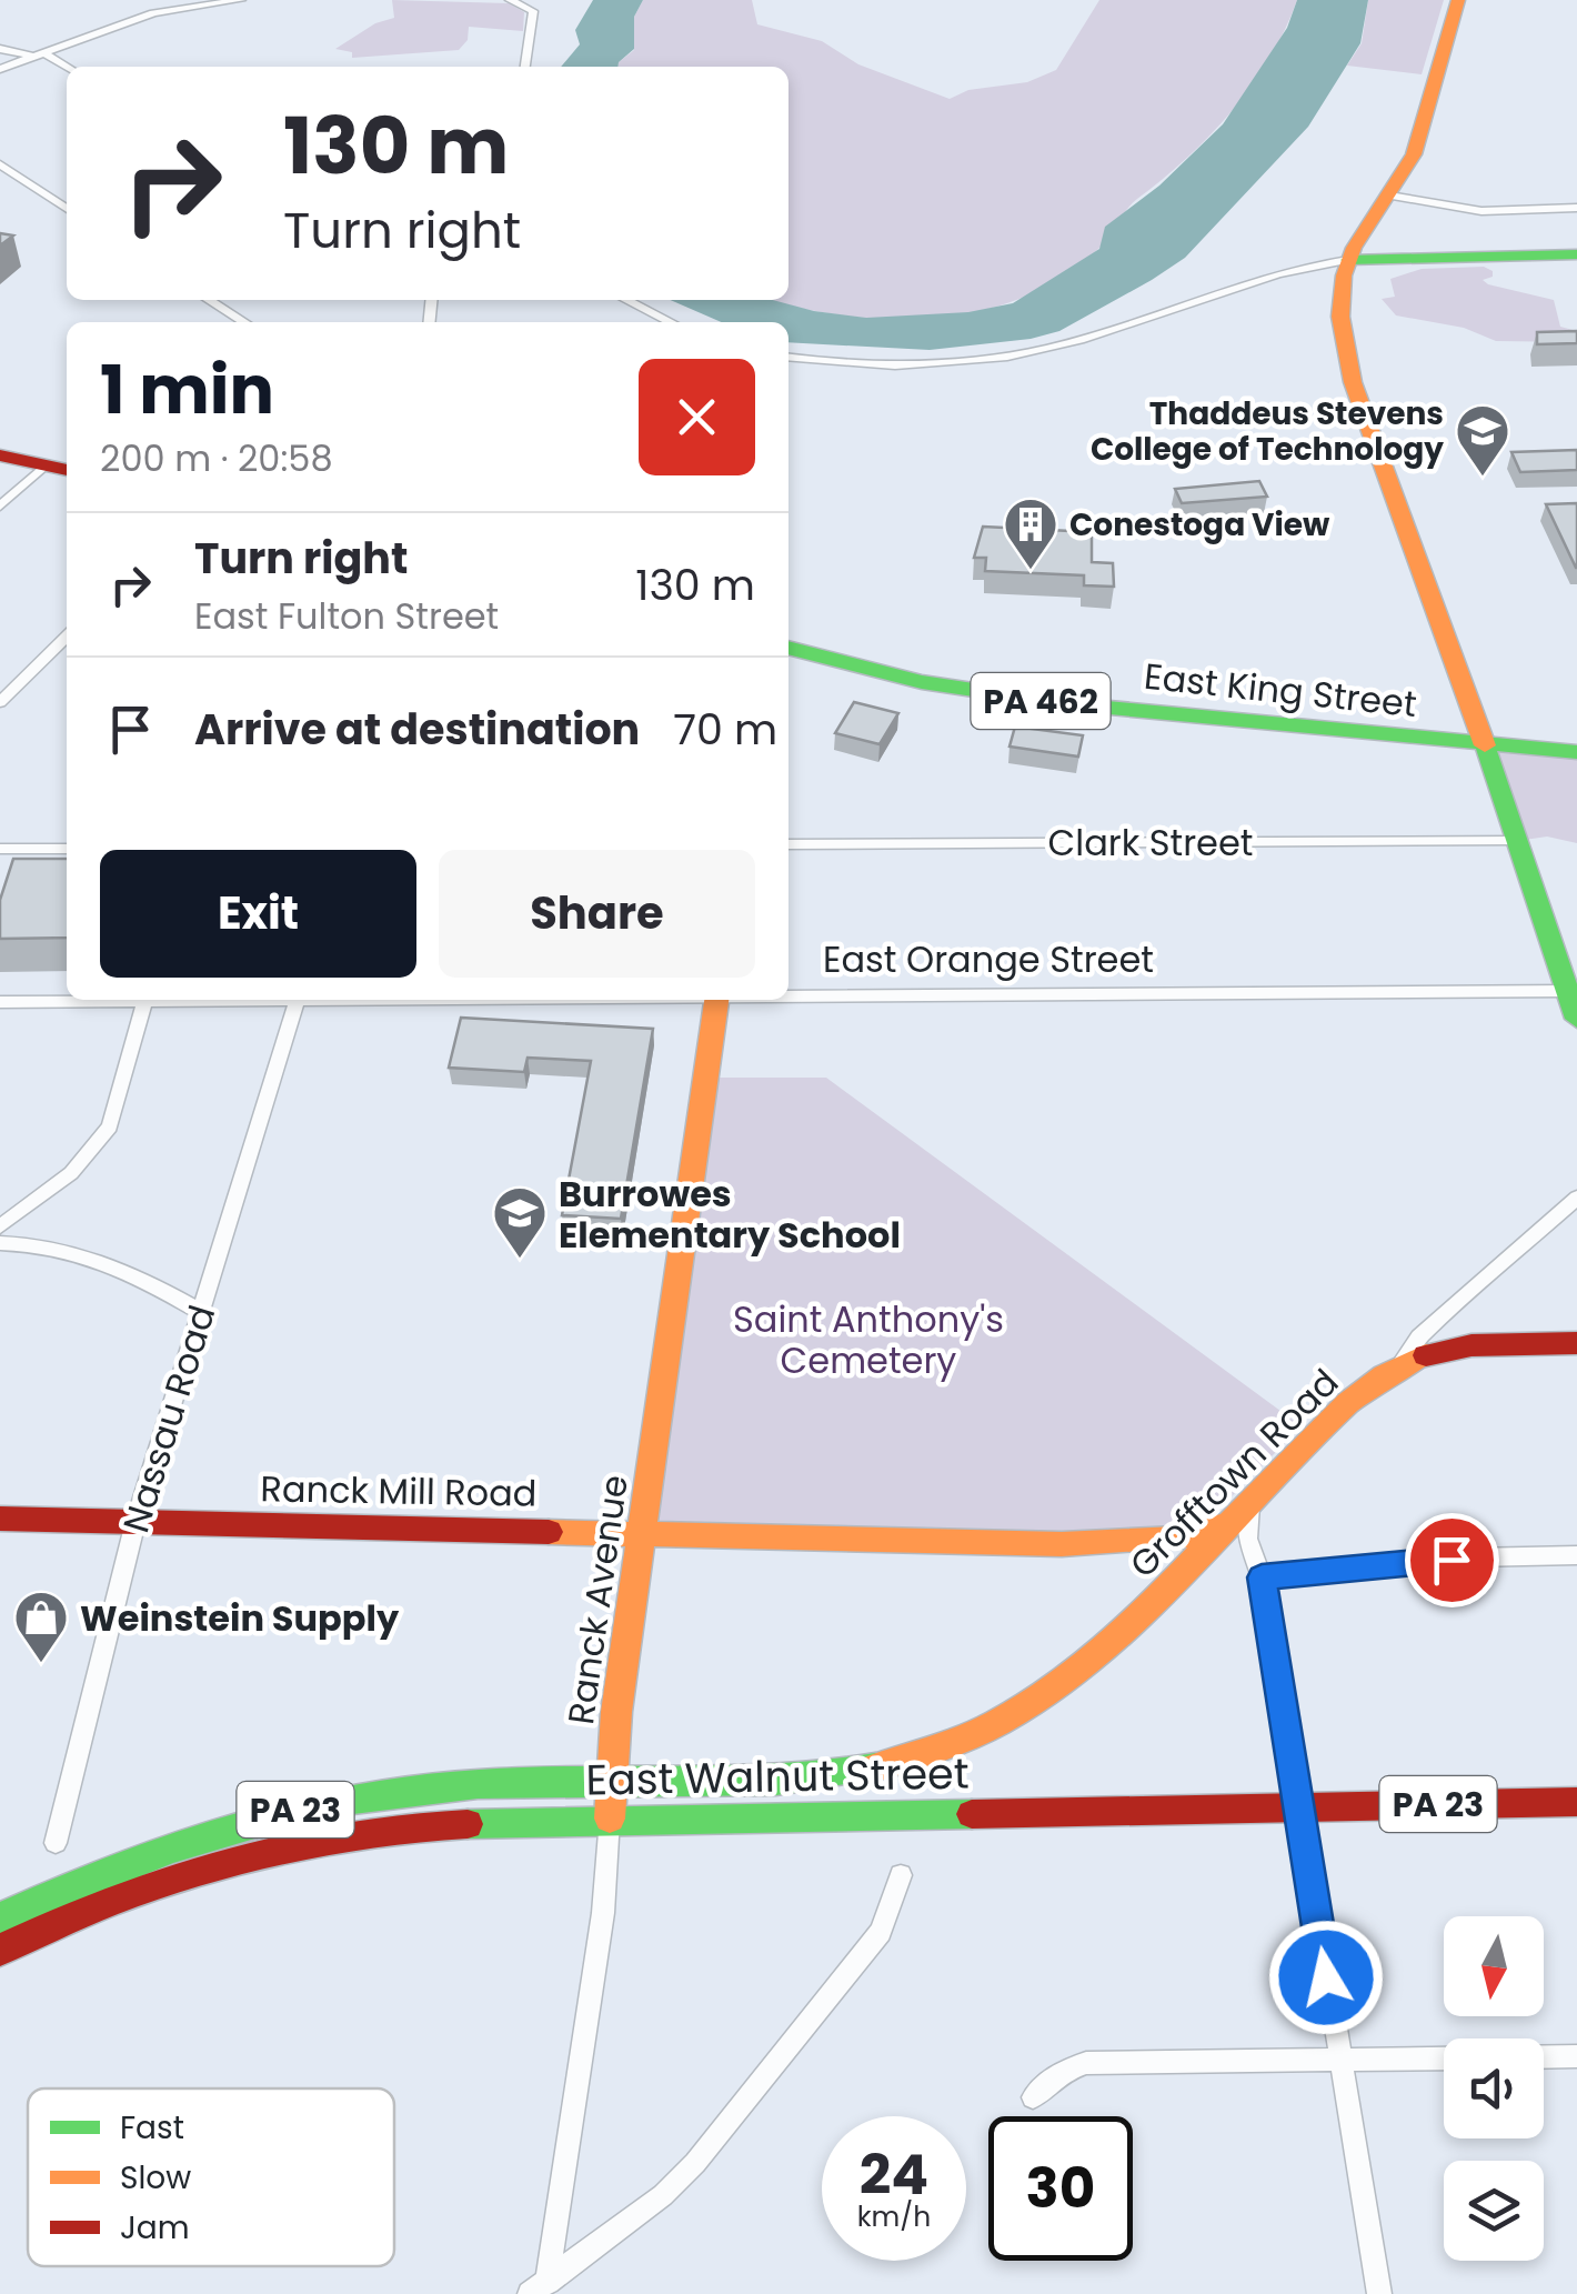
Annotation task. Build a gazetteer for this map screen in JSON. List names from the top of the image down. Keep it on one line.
{"streets":{"main road":["East King Street","PA 462","Grofftown Road","Ranck Mill Road","Ranck Avenue","East Walnut Street","PA 23"],"street":["Clark Street","East Orange Street","Nassau Road"]},"crossings":[["Nassau Road","Ranck Mill Road"],["Grofftown Road","Ranck Mill Road"],["Grofftown Road","East Walnut Street"],["Grofftown Road","PA 23"],["Ranck Mill Road","Ranck Avenue"],["Ranck Avenue","East Walnut Street"]],"parks":["Saint Anthony's Cemetery"],"places":{"school or university":["Thaddeus Stevens College of Technology","Burrowes Elementary School"],"building":["Conestoga View"],"shop":["Weinstein Supply"]},"legend":["Fast","Slow","Jam"],"north":"bottom","page":{"turn":["130 m","Turn right"],"heading":["1 min","200 m · 20:58"],"list":[{"name":"Turn right","note":"East Fulton Street","value":"130 m"},{"name":"Arrive at destination","value":"70 m"}],"buttons":["Exit","Share"],"speed":"24 km/h","limit":"30"}}
